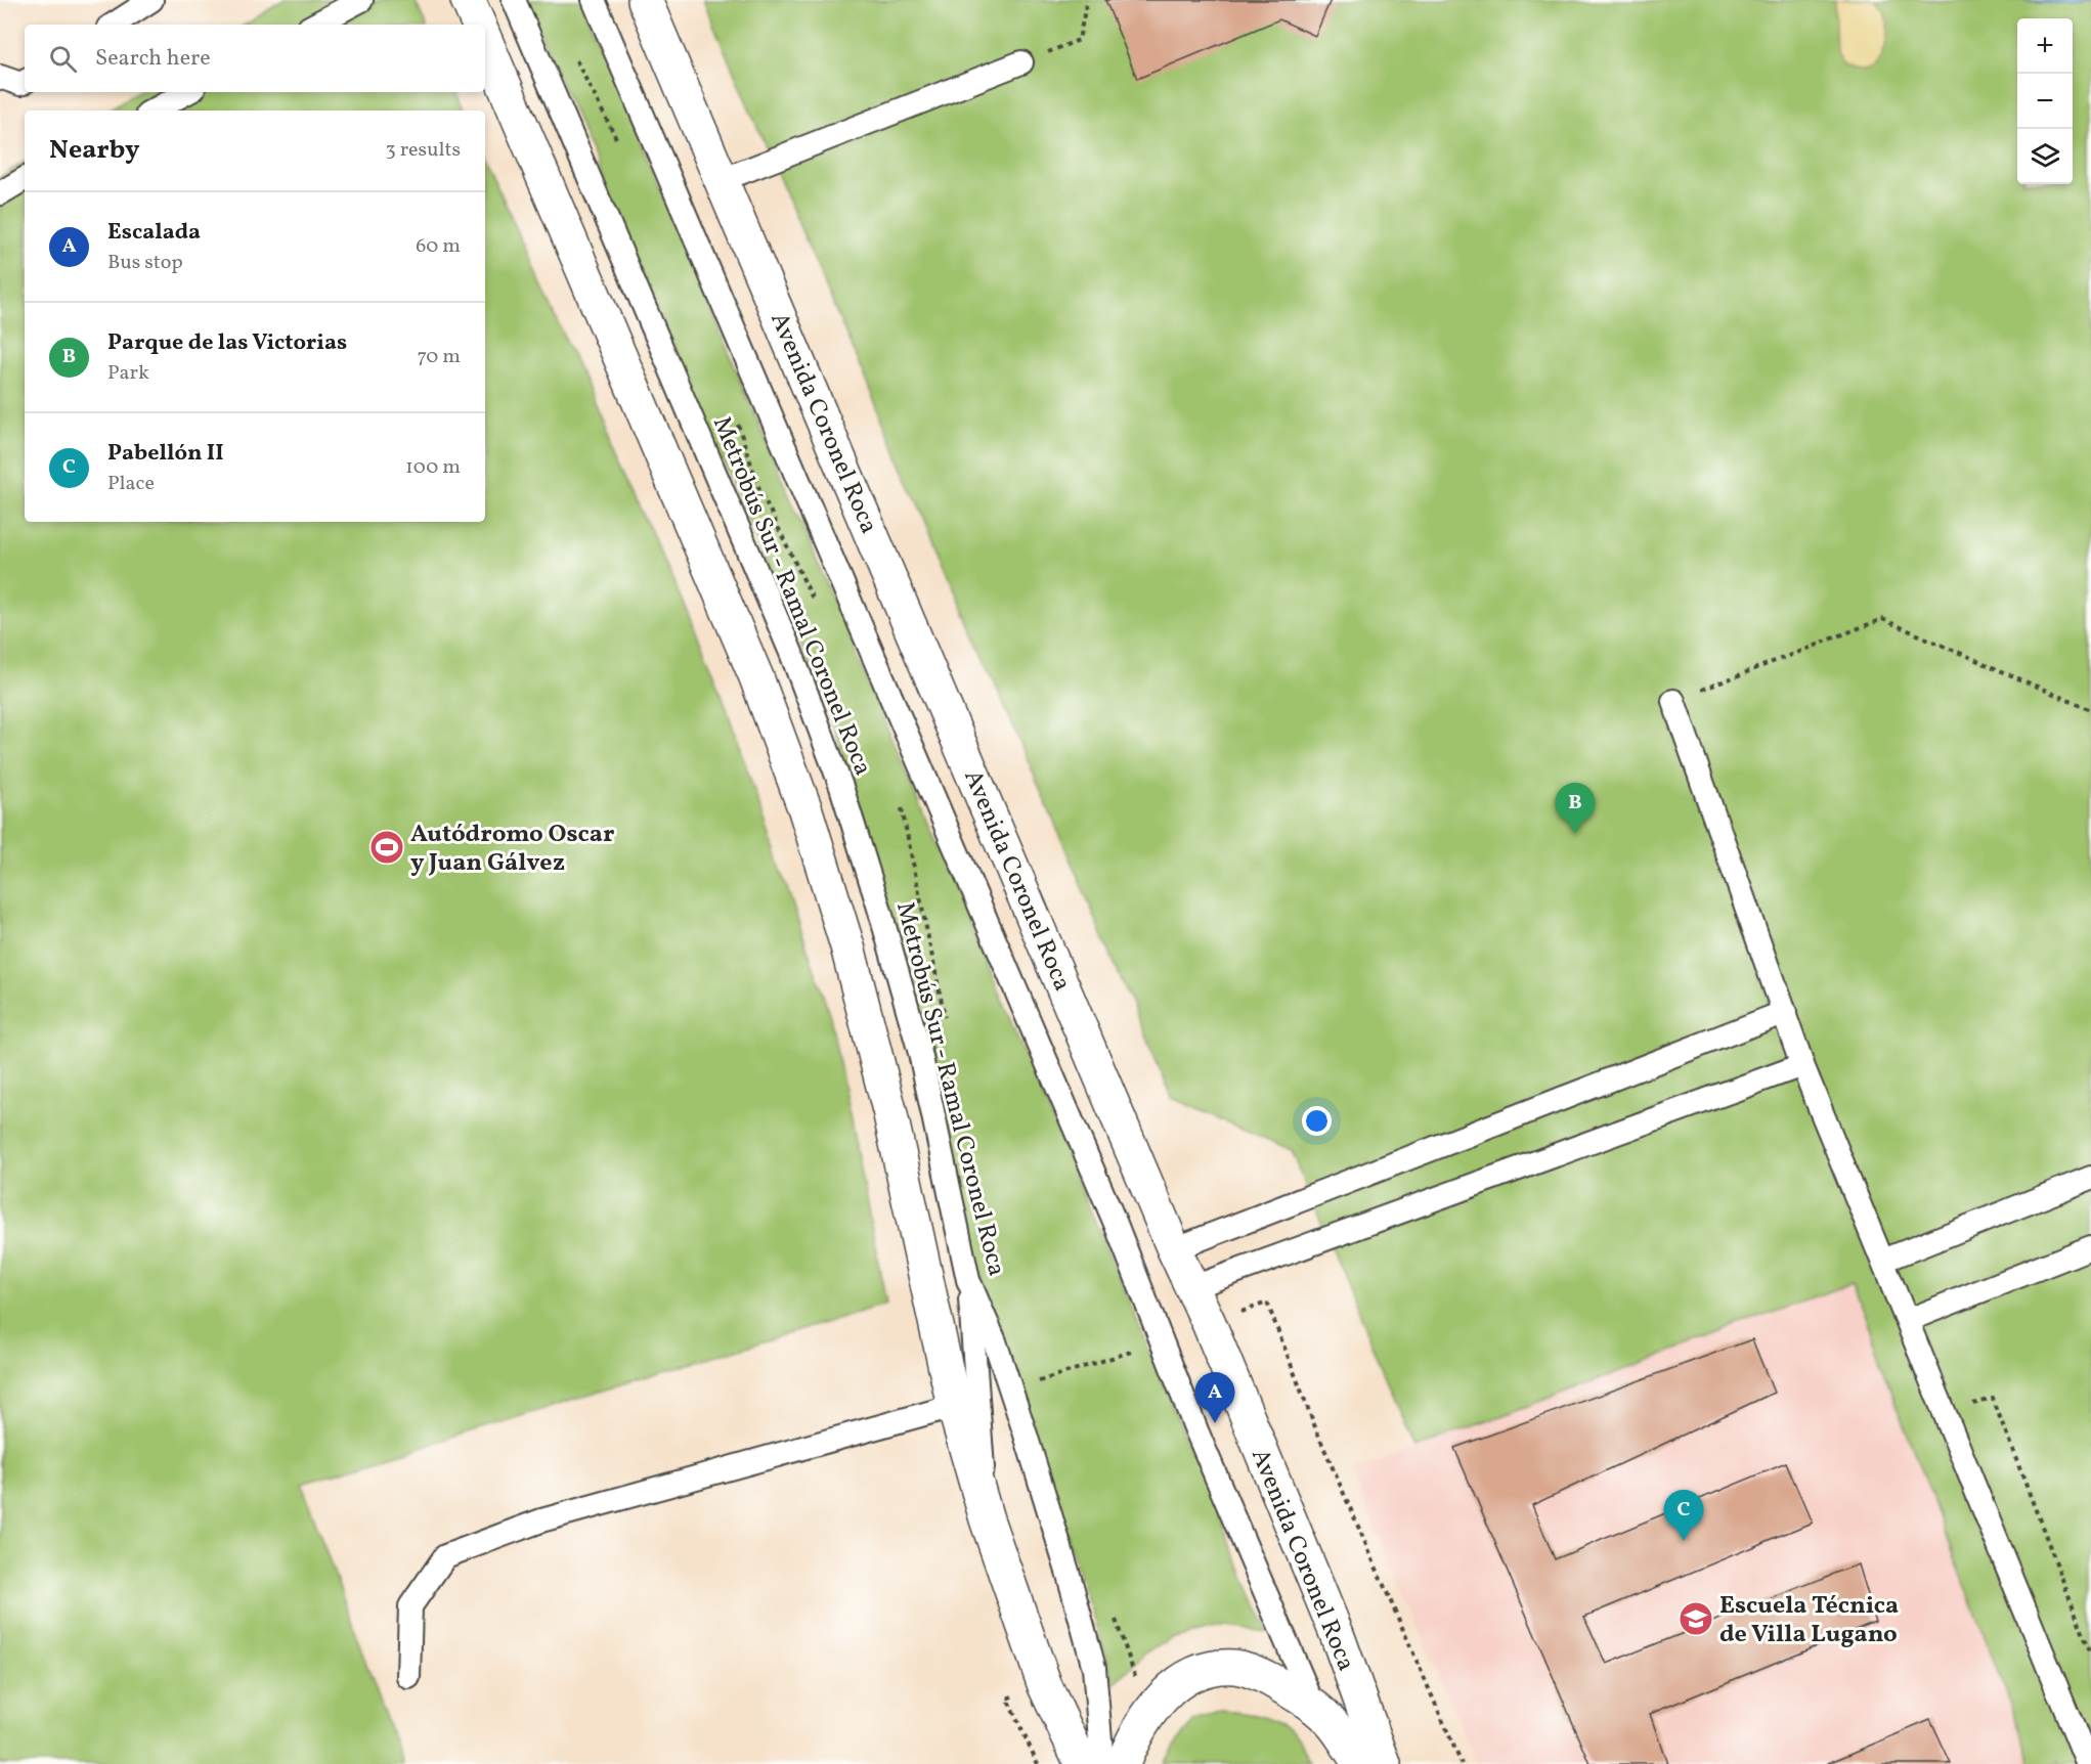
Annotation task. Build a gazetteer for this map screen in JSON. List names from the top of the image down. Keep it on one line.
{"streets":{"main road":["Avenida Coronel Roca"],"lane":["Metrobús Sur - Ramal Coronel Roca"]},"places":{"sports":["Autódromo Oscar y Juan Gálvez"],"school or university":["Escuela Técnica de Villa Lugano"]},"page":{"map_buttons":["+","−"],"search":"Search here","heading":["Nearby","3 results"],"list":[{"mark":"A","name":"Escalada","note":"Bus stop","value":"60 m"},{"mark":"B","name":"Parque de las Victorias","note":"Park","value":"70 m"},{"mark":"C","name":"Pabellón II","note":"Place","value":"100 m"}],"pins":["B","A","C"]}}
